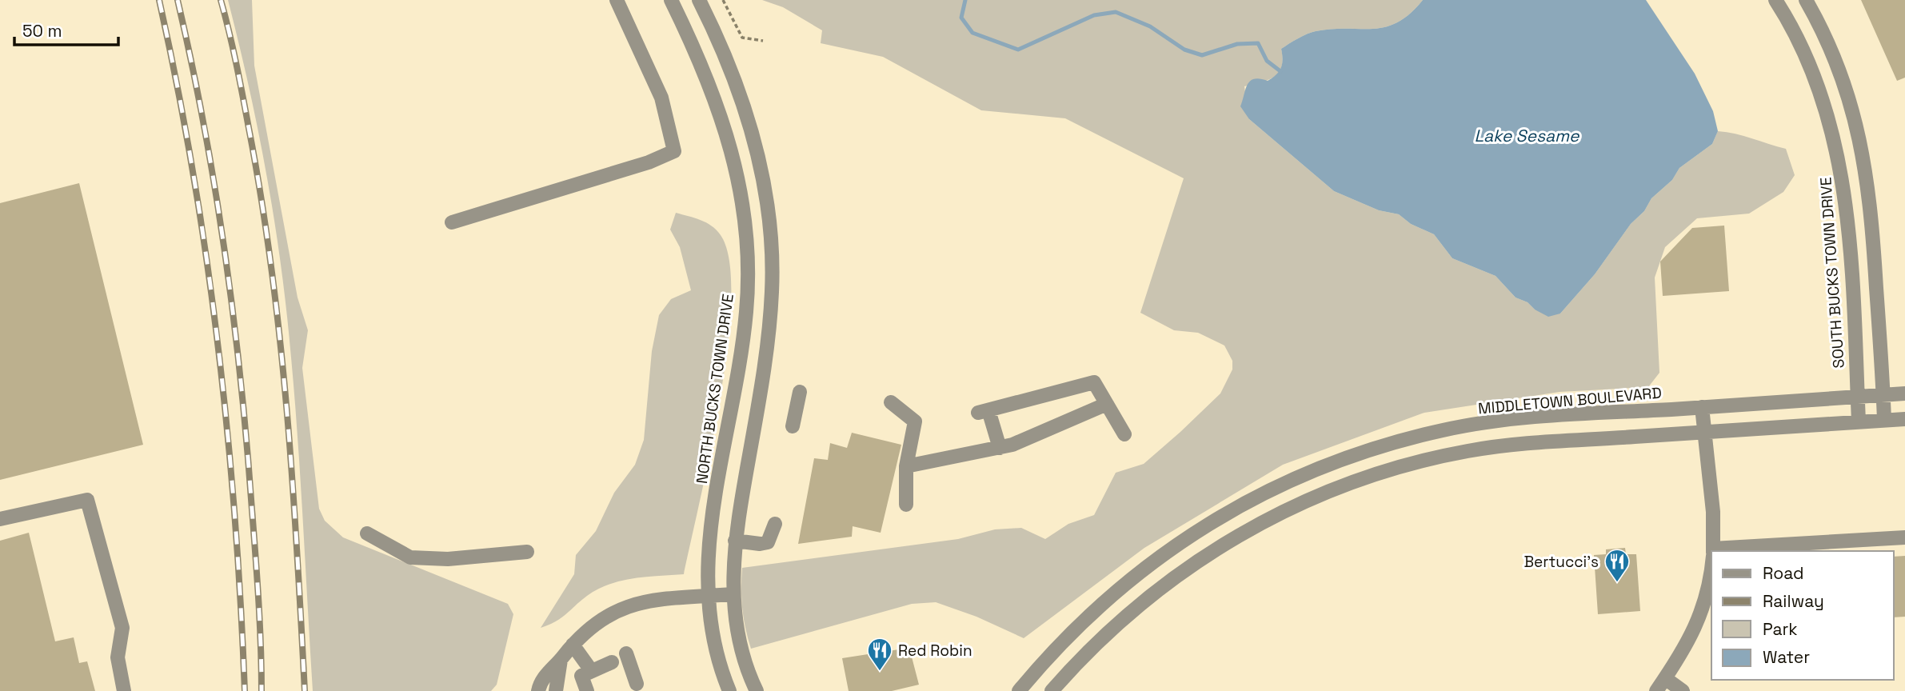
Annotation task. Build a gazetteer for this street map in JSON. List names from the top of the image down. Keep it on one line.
{"streets":{"street":["SOUTH BUCKS TOWN DRIVE","NORTH BUCKS TOWN DRIVE","MIDDLETOWN BOULEVARD"]},"crossings":[["SOUTH BUCKS TOWN DRIVE","MIDDLETOWN BOULEVARD"]],"water":["Lake Sesame"],"places":{"restaurant":["Bertucci's","Red Robin"]},"legend":["Road","Railway","Park","Water"],"scale_bar":"50 m"}
